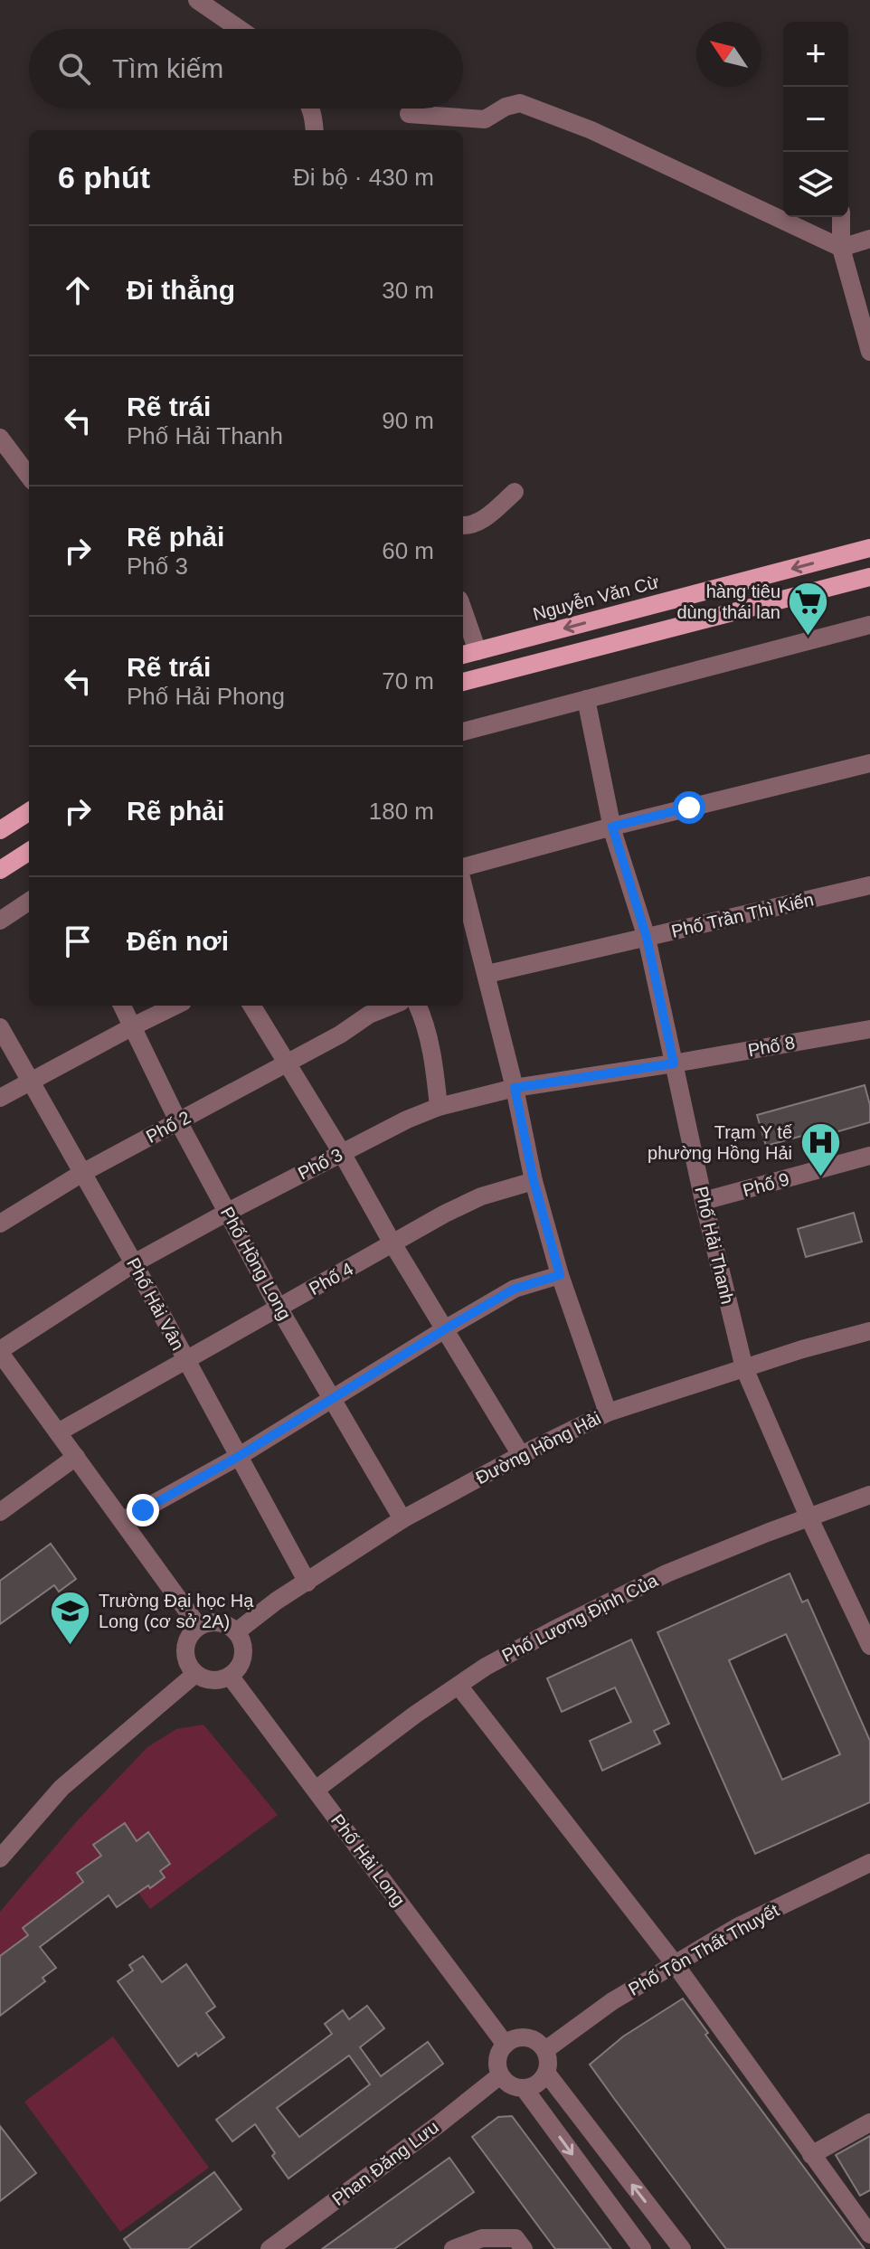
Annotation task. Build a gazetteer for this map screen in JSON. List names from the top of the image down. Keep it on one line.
{"streets":{"main road":["Nguyễn Văn Cừ"],"street":["Phố Trần Thì Kiến","Phố 8","Phố 2","Phố 3","Phố 9","Phố Hải Thanh","Phố Hồng Long","Phố 4","Phố Hải Vân","Đường Hồng Hải","Phố Lương Định Của","Phố Hải Long","Phố Tôn Thất Thuyết","Phan Đăng Lưu"]},"crossings":[["Phố Trần Thì Kiến","Phố Hải Thanh"],["Phố 8","Phố 3"],["Phố 8","Phố Hải Thanh"],["Phố 2","Phố Hồng Long"],["Phố 2","Phố Hải Vân"],["Phố 3","Phố Hải Thanh"],["Phố 3","Phố Hồng Long"],["Phố 3","Phố Hải Vân"],["Phố 9","Phố Hải Thanh"],["Phố Hải Thanh","Đường Hồng Hải"],["Phố Hải Thanh","Phố Lương Định Của"],["Phố Hồng Long","Phố 4"],["Phố Hồng Long","Đường Hồng Hải"],["Phố 4","Phố Hải Vân"],["Phố Hải Vân","Đường Hồng Hải"],["Đường Hồng Hải","Phố Hải Long"],["Phố Lương Định Của","Phố Hải Long"],["Phố Hải Long","Phố Tôn Thất Thuyết"],["Phố Hải Long","Phan Đăng Lưu"],["Phố Tôn Thất Thuyết","Phan Đăng Lưu"]],"places":{"supermarket":["hàng tiêu dùng thái lan"],"hospital":["Trạm Y tế phường Hồng Hải"],"school or university":["Trường Đại học Hạ Long (cơ sở 2A)"]},"north":"top left","page":{"map_buttons":["+","−"],"search":"Tìm kiếm","heading":["6 phút","Đi bộ · 430 m"],"list":[["Đi thẳng","30 m"],["Rẽ trái","Phố Hải Thanh","90 m"],["Rẽ phải","Phố 3","60 m"],["Rẽ trái","Phố Hải Phong","70 m"],["Rẽ phải","180 m"],"Đến nơi"]}}
